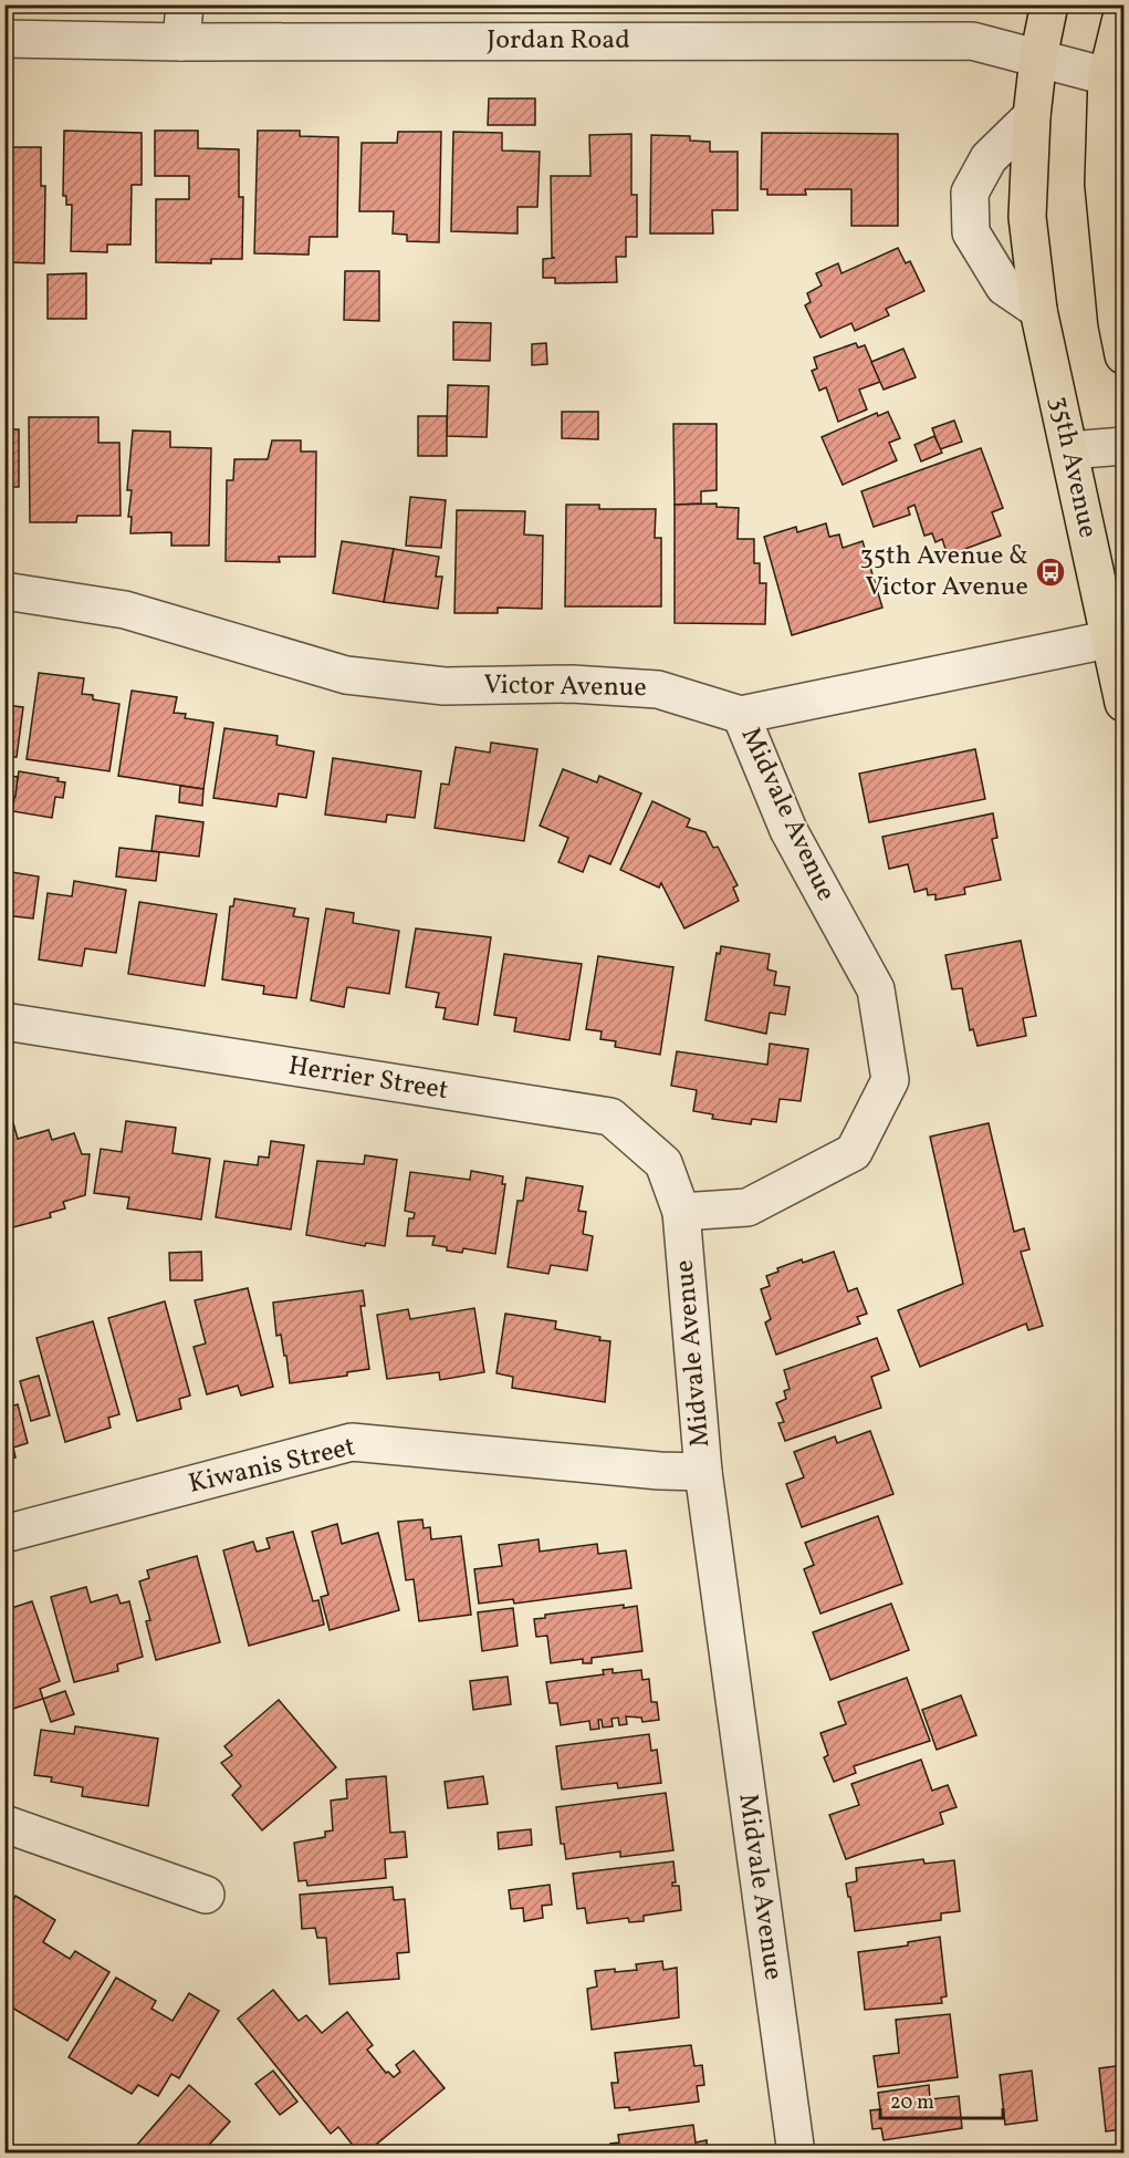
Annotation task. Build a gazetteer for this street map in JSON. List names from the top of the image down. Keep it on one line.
{"streets":{"main road":["35th Avenue"],"street":["Jordan Road","Victor Avenue","Midvale Avenue","Herrier Street","Kiwanis Street"]},"crossings":[["Jordan Road","35th Avenue"],["35th Avenue","Victor Avenue"],["Victor Avenue","Midvale Avenue"],["Midvale Avenue","Herrier Street"],["Midvale Avenue","Kiwanis Street"]],"places":{"bus stop":["35th Avenue & Victor Avenue"]},"scale_bar":"20 m"}
